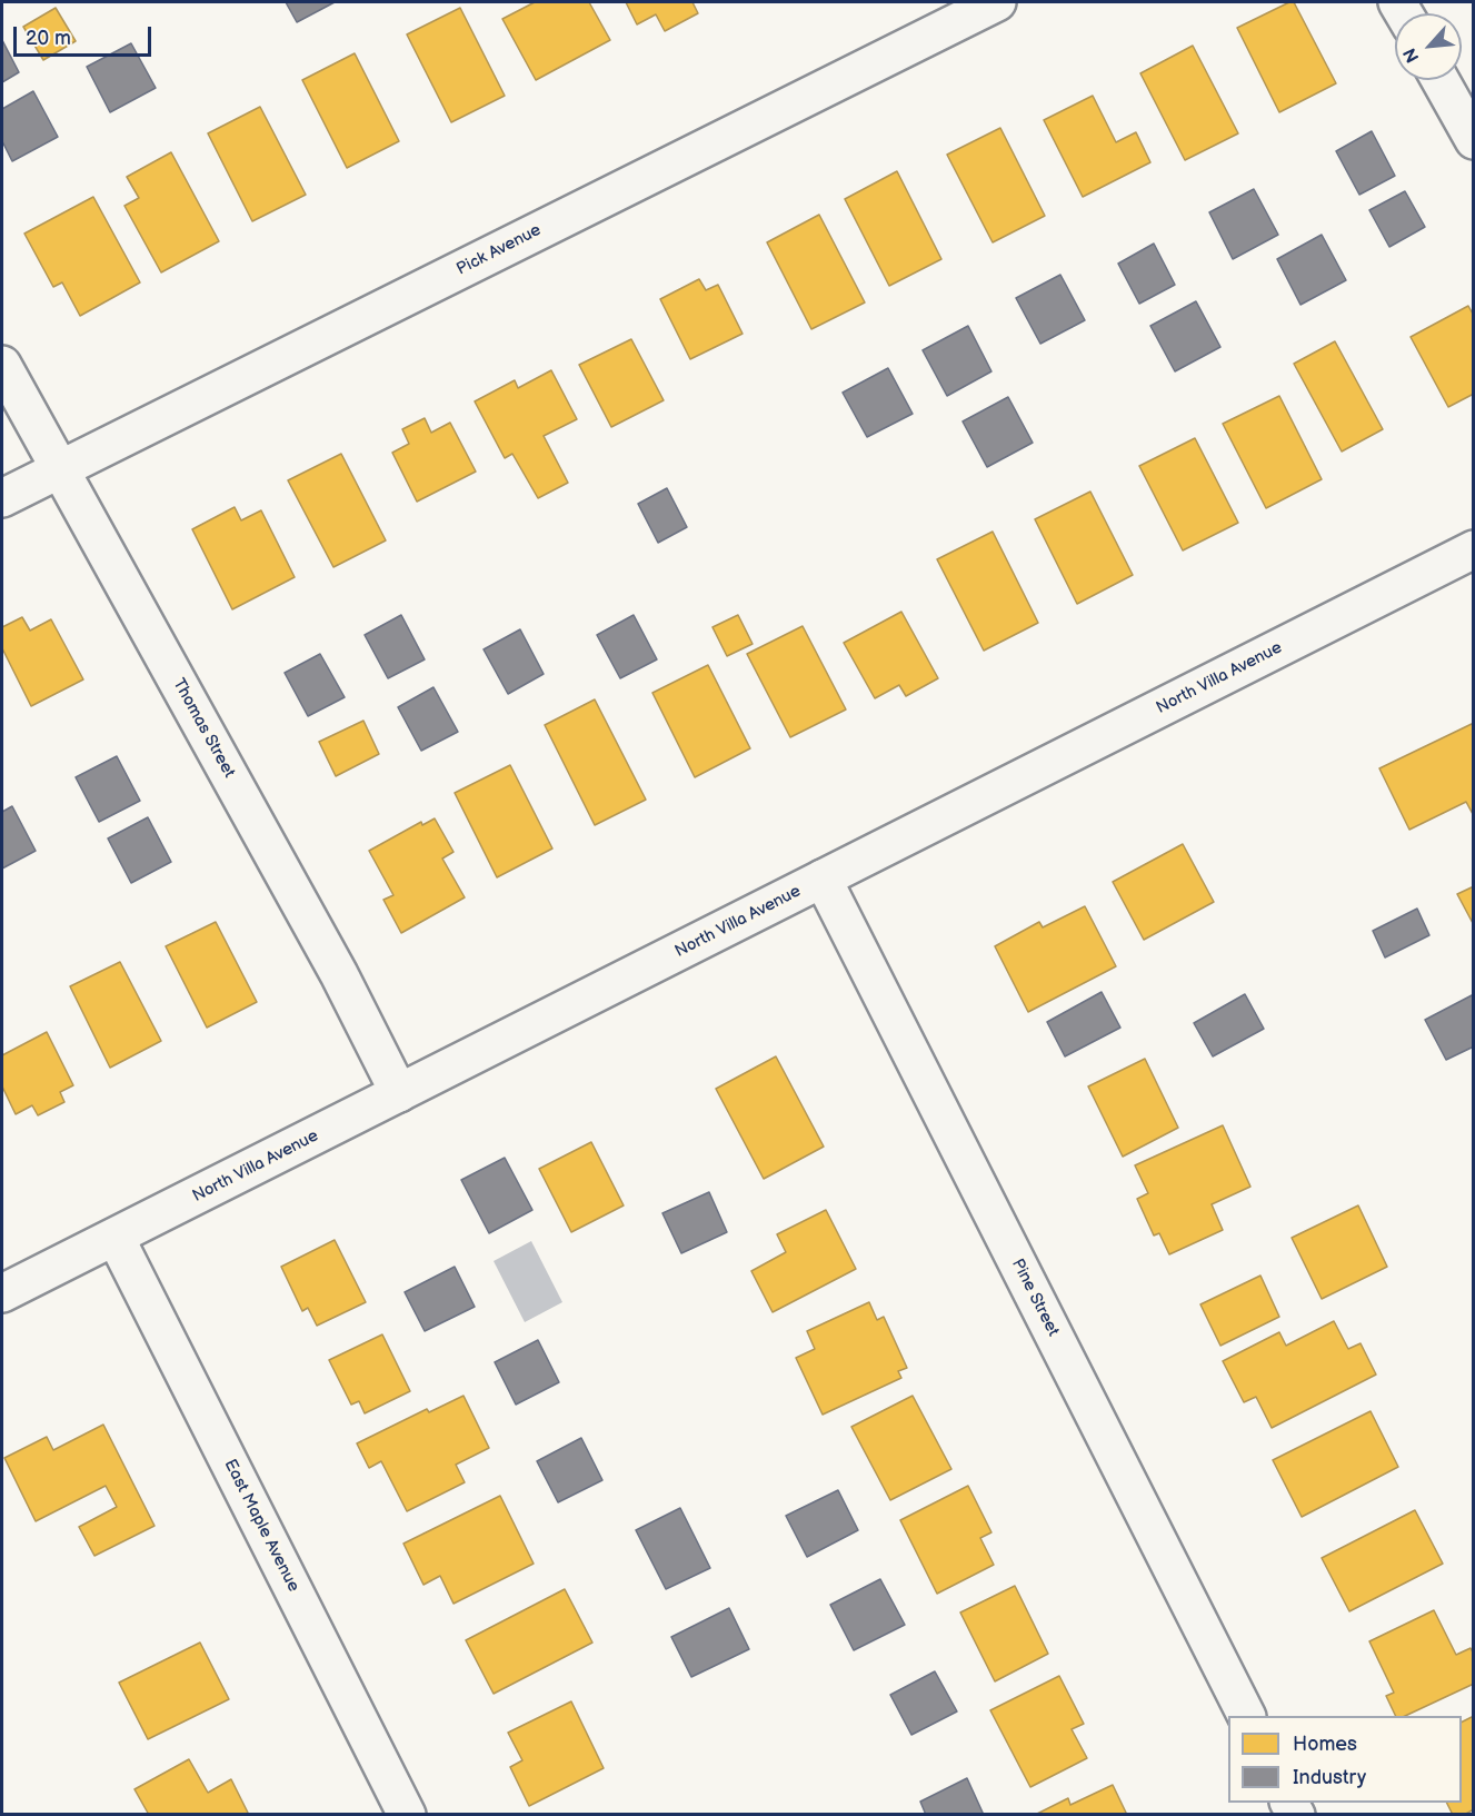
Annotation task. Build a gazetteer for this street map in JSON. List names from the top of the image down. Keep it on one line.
{"streets":{"street":["Pick Avenue","North Villa Avenue","Thomas Street","Pine Street","East Maple Avenue"]},"crossings":[["Pick Avenue","Thomas Street"],["North Villa Avenue","Thomas Street"],["North Villa Avenue","Pine Street"],["North Villa Avenue","East Maple Avenue"]],"legend":["Homes","Industry"],"scale_bar":"20 m","north":"bottom left"}
